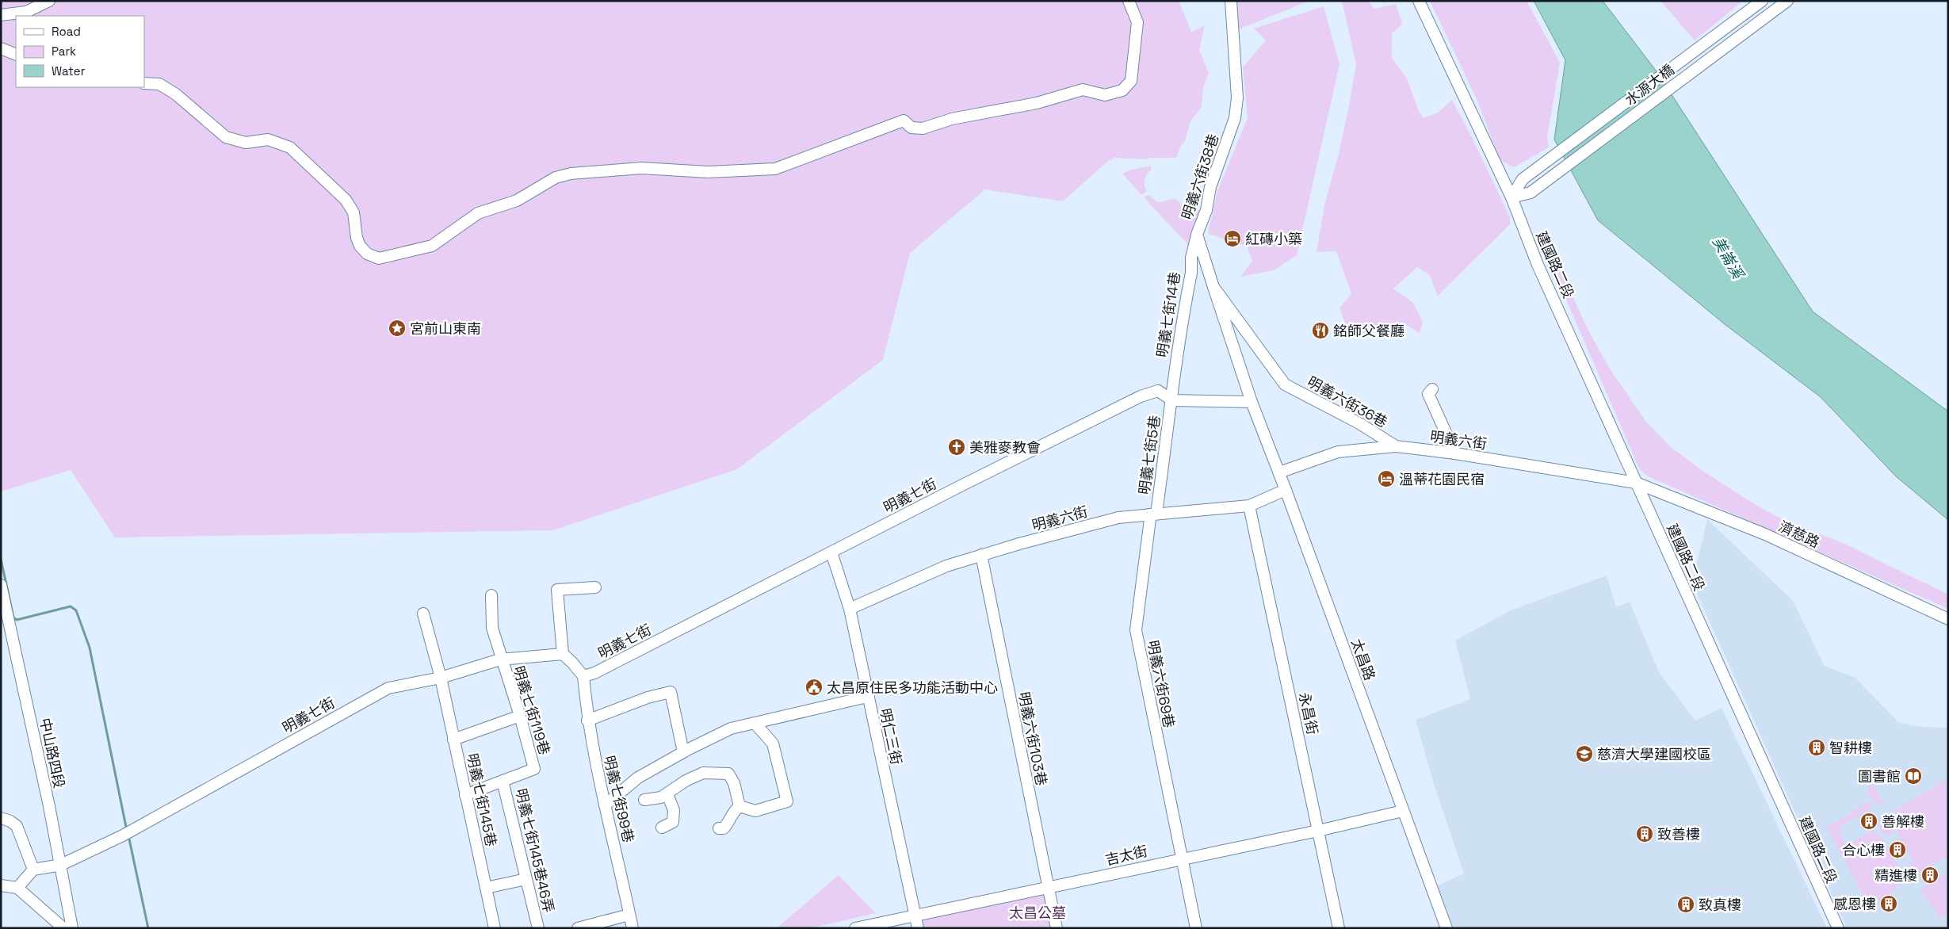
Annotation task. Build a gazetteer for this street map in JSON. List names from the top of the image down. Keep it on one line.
{"streets":{"street":["水源大橋","明義六街38巷","建國路二段","明義七街14巷","明義六街36巷","明義六街","明義七街5巷","明義七街","濟慈路","太昌路","明義六街69巷","明義七街119巷","永昌街","明仁三街","明義六街103巷","中山路四段","明義七街99巷","明義七街145巷","明義七街145巷46弄","吉太街"]},"crossings":[["水源大橋","建國路二段"],["明義六街38巷","明義七街14巷"],["明義六街38巷","明義六街36巷"],["明義六街38巷","太昌路"],["建國路二段","明義六街"],["建國路二段","濟慈路"],["明義七街14巷","明義七街5巷"],["明義七街14巷","明義七街"],["明義六街36巷","明義六街"],["明義六街","明義七街5巷"],["明義六街","濟慈路"],["明義六街","太昌路"],["明義六街","明義六街69巷"],["明義六街","永昌街"],["明義六街","明仁三街"],["明義六街","明義六街103巷"],["明義七街5巷","明義七街"],["明義七街5巷","明義六街69巷"],["明義七街","太昌路"],["明義七街","明義七街119巷"],["明義七街","明仁三街"],["明義七街","中山路四段"],["明義七街","明義七街99巷"],["明義七街","明義七街145巷"],["太昌路","吉太街"],["明義六街69巷","吉太街"],["明義七街119巷","明義七街145巷46弄"],["永昌街","吉太街"],["明仁三街","吉太街"],["明義六街103巷","吉太街"]],"water":["美崙溪"],"parks":["太昌公墓"],"places":{"hotel":["紅磚小築","溫蒂花園民宿"],"place":["宮前山東南"],"restaurant":["銘師父餐廳"],"church":["美雅麥教會"],"public building":["太昌原住民多功能活動中心"],"building":["智耕樓","善解樓","致善樓","合心樓","精進樓","感恩樓","致真樓"],"school or university":["慈濟大學建國校區"],"library":["圖書館"]},"legend":["Road","Park","Water"]}
